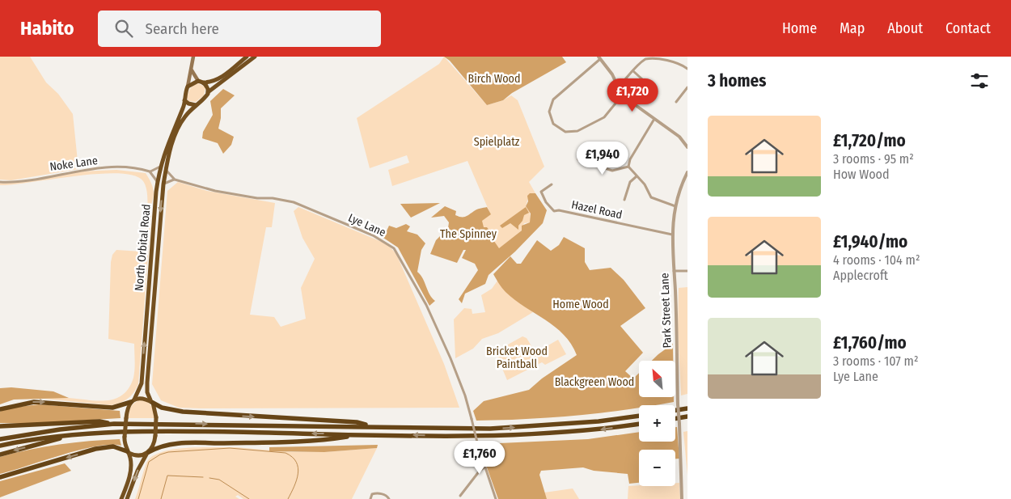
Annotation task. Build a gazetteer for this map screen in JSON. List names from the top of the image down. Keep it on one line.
{"streets":{"highway":["North Orbital Road"],"street":["Noke Lane","Hazel Road","Lye Lane","Park Street Lane"]},"crossings":[["Hazel Road","Park Street Lane"]],"parks":["Birch Wood","Spielplatz","The Spinney","Home Wood","Bricket Wood Paintball","Blackgreen Wood"],"north":"top left","page":{"header":"Habito","search":"Search here","nav":["Home","Map","About","Contact"],"heading":"3 homes","price":["£1,720","£1,940","£1,760"],"list":[{"name":"£1,720/mo","note":"3 rooms · 95 m² · How Wood"},{"name":"£1,940/mo","note":"4 rooms · 104 m² · Applecroft"},{"name":"£1,760/mo","note":"3 rooms · 107 m² · Lye Lane"}],"map_buttons":["+","−"]}}
